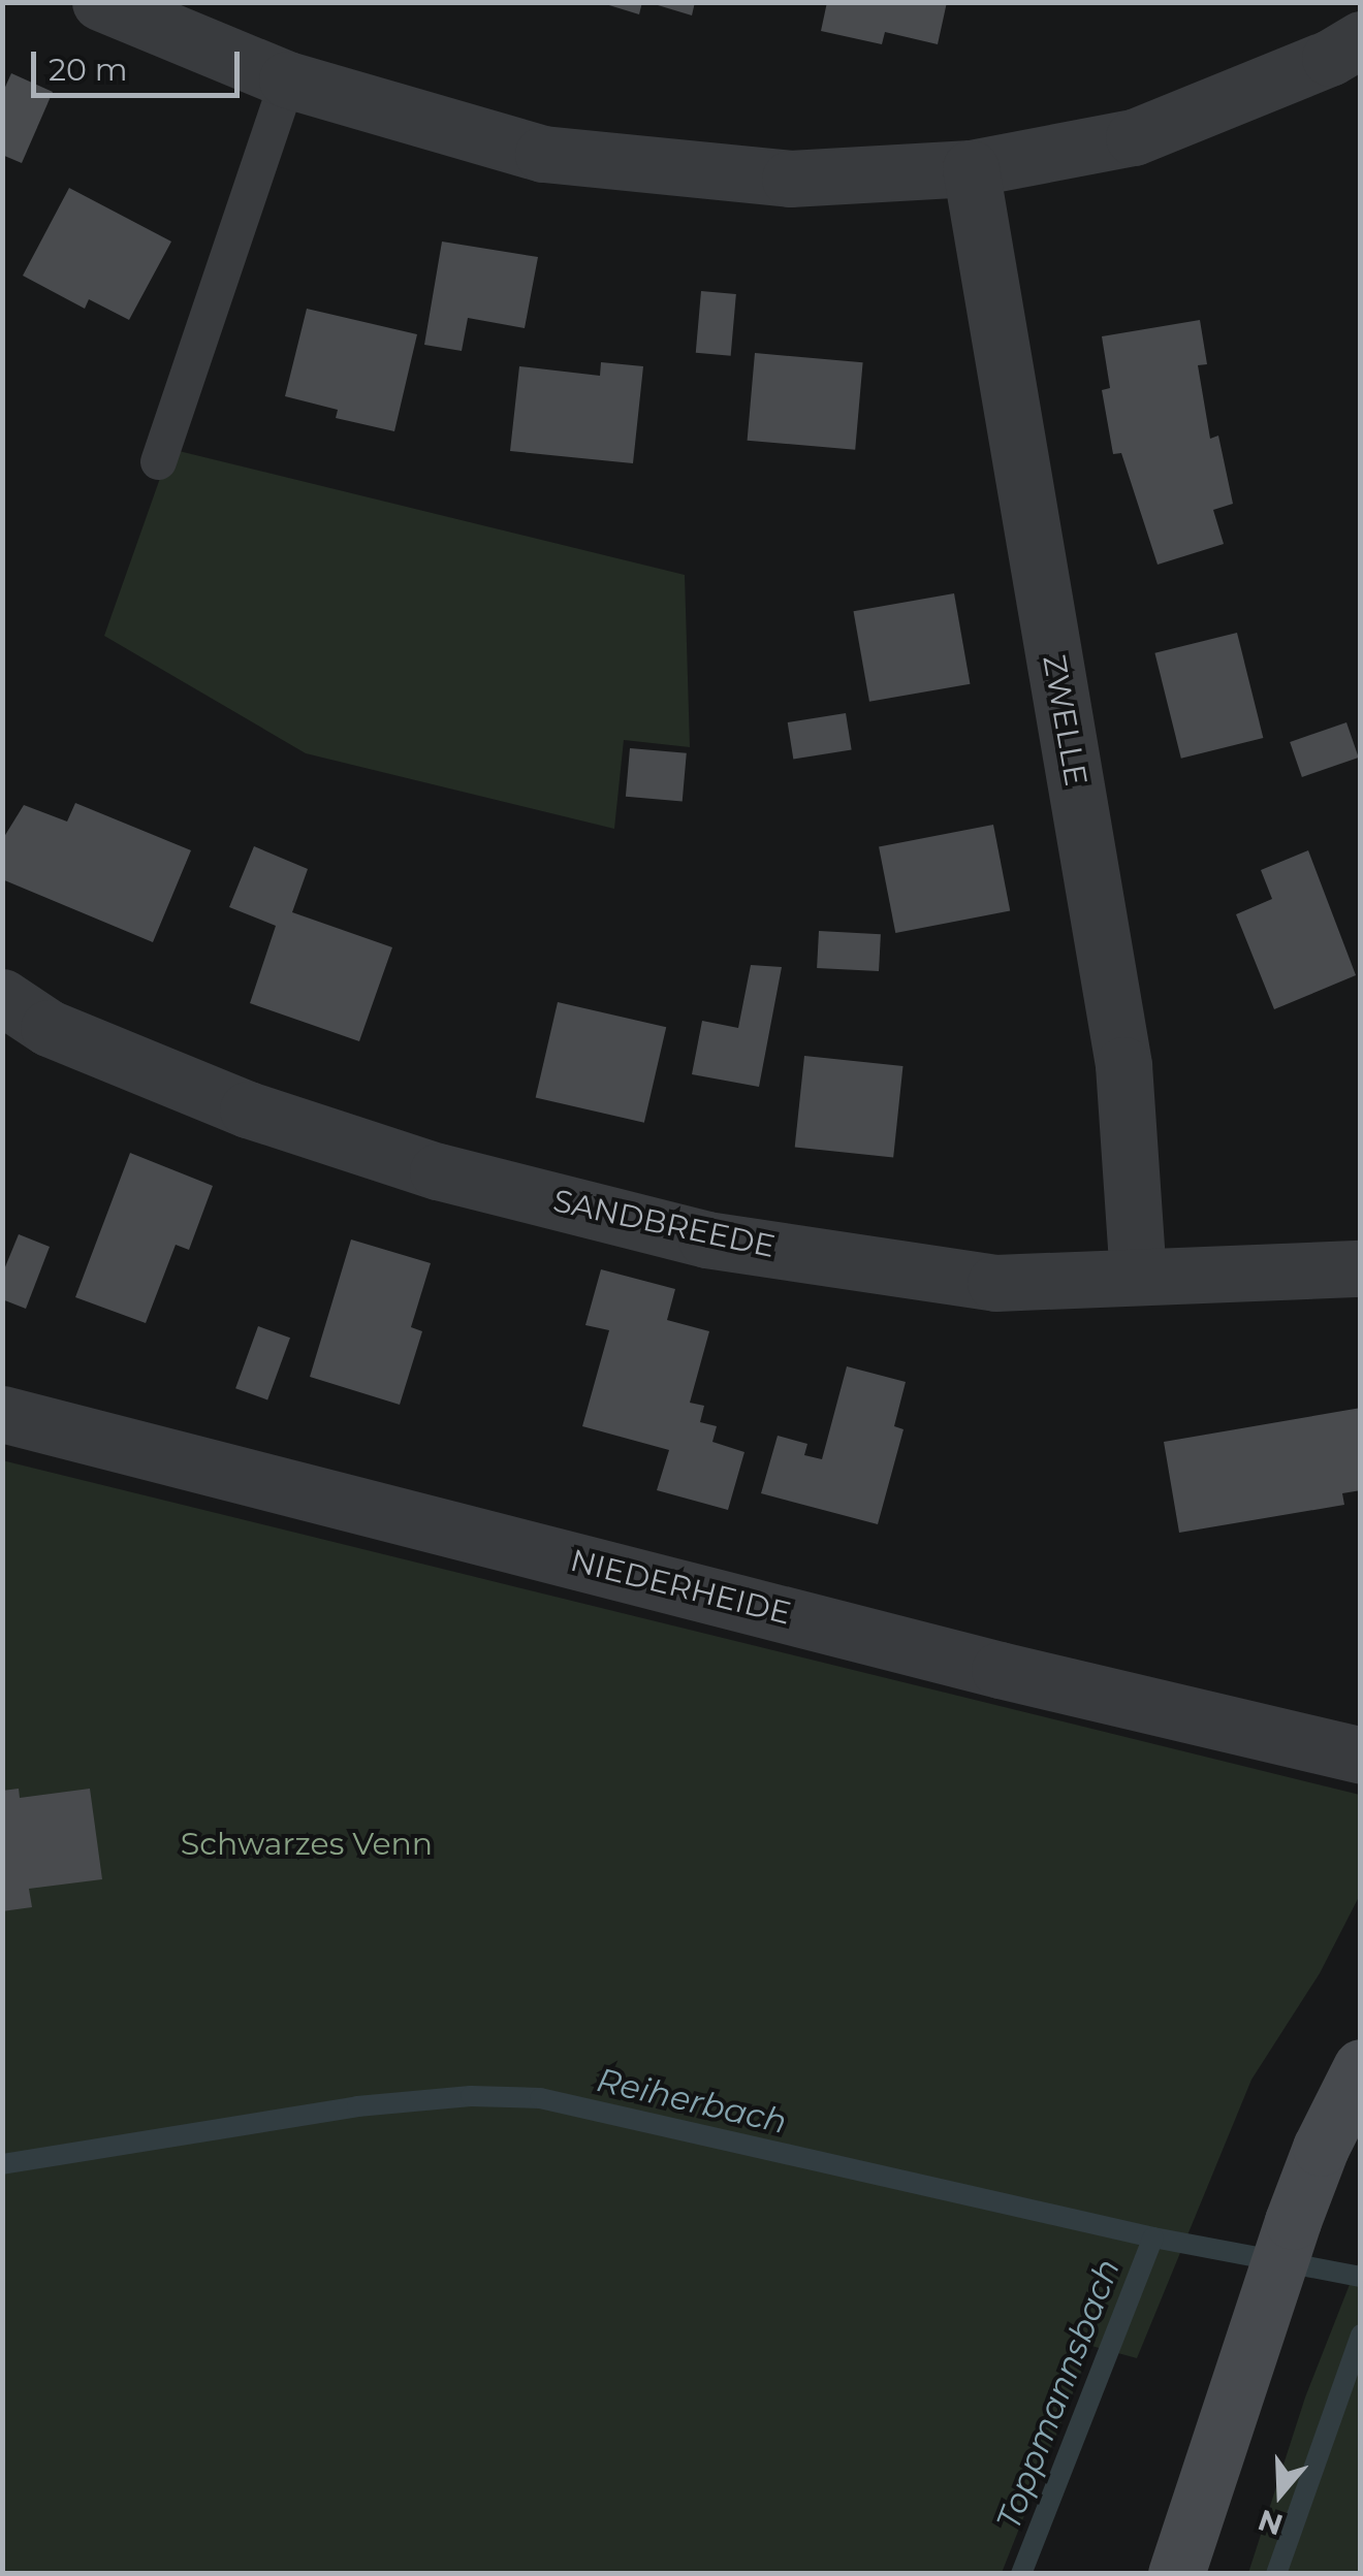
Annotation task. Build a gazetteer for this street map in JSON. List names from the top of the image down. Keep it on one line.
{"streets":{"street":["ZWELLE","SANDBREEDE","NIEDERHEIDE"]},"crossings":[["ZWELLE","SANDBREEDE"]],"water":["Reiherbach","Toppmannsbach"],"parks":["Schwarzes Venn"],"scale_bar":"20 m","north":"bottom"}
